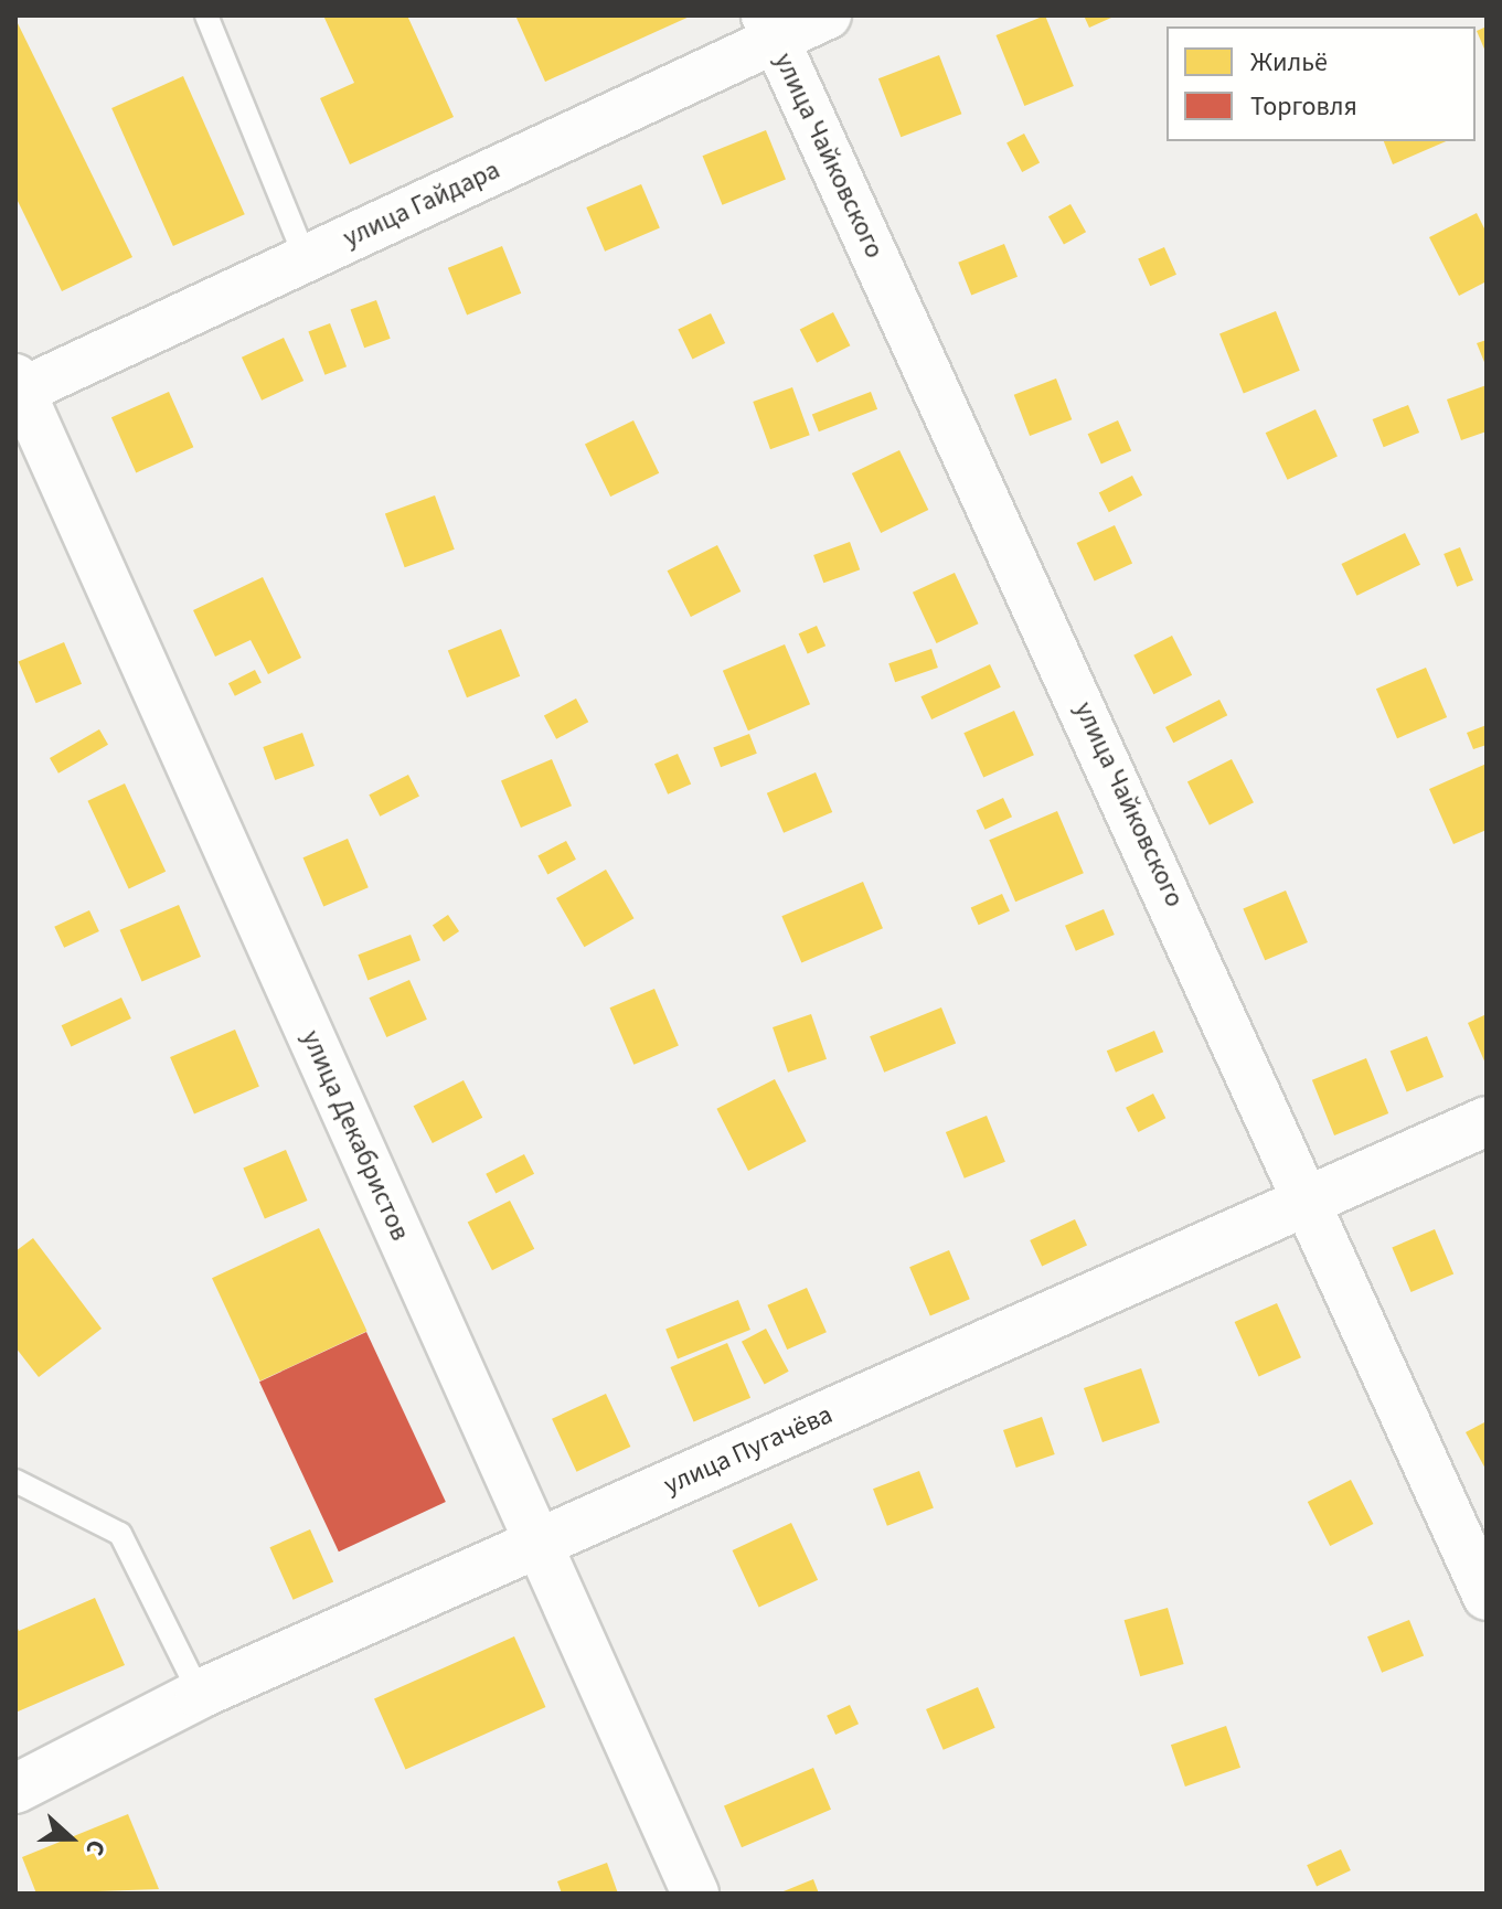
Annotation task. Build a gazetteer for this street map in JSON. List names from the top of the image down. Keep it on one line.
{"streets":{"street":["улица Чайковского","улица Гайдара","улица Декабристов","улица Пугачёва"]},"crossings":[["улица Чайковского","улица Гайдара"],["улица Чайковского","улица Пугачёва"],["улица Гайдара","улица Декабристов"],["улица Декабристов","улица Пугачёва"]],"legend":["Жильё","Торговля"],"north":"right"}
